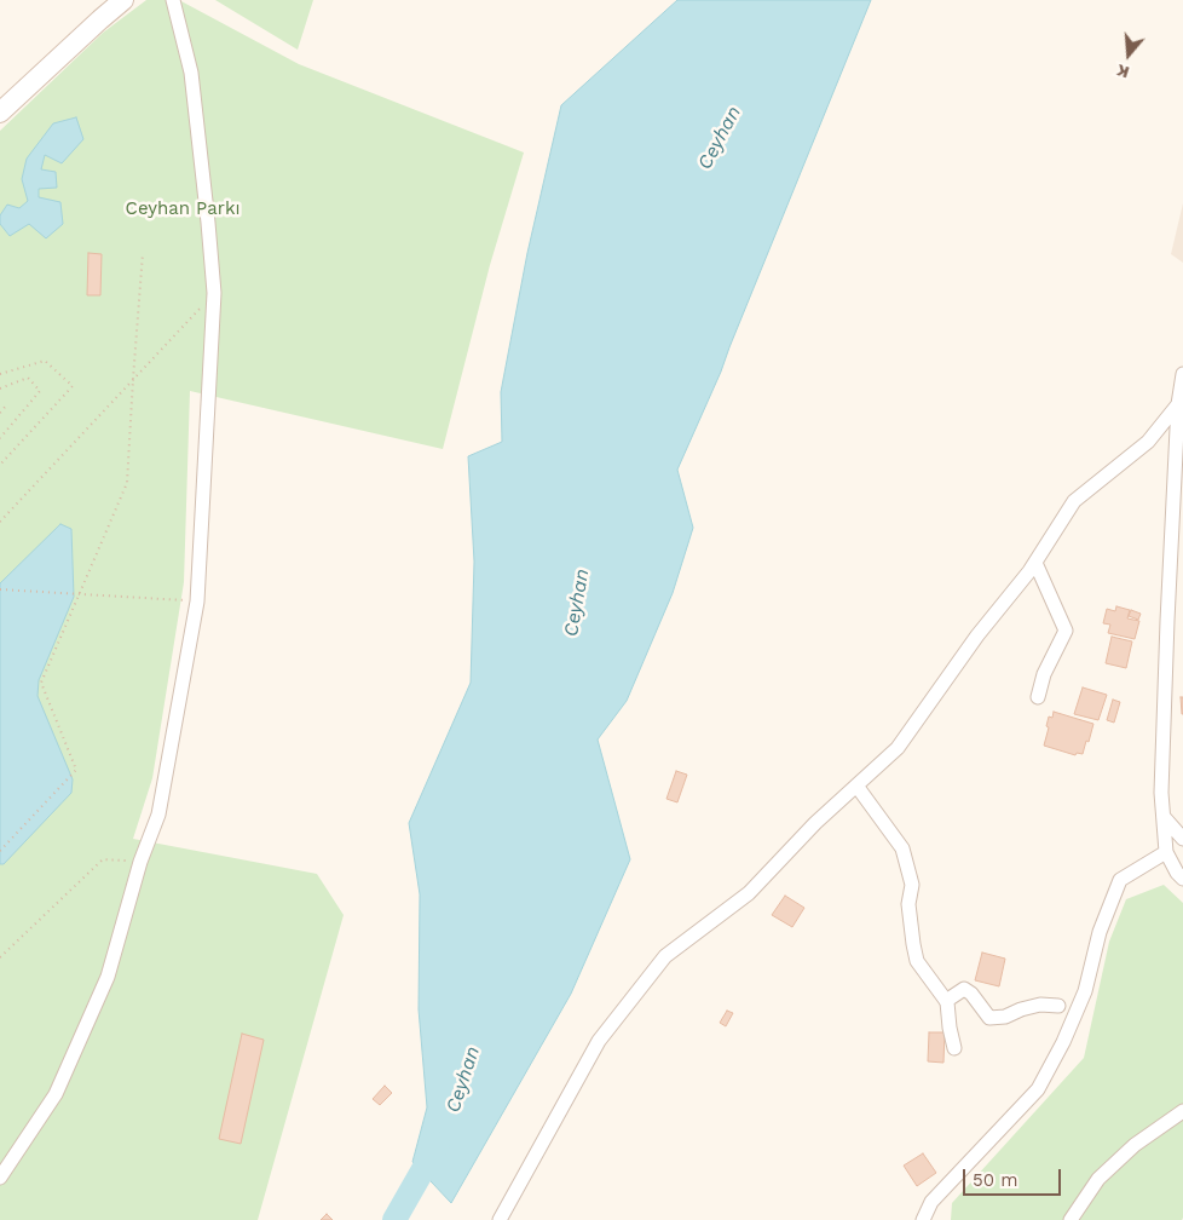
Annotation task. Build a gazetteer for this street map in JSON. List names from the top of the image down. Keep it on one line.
{"water":["Ceyhan"],"parks":["Ceyhan Parkı"],"scale_bar":"50 m","north":"bottom"}
